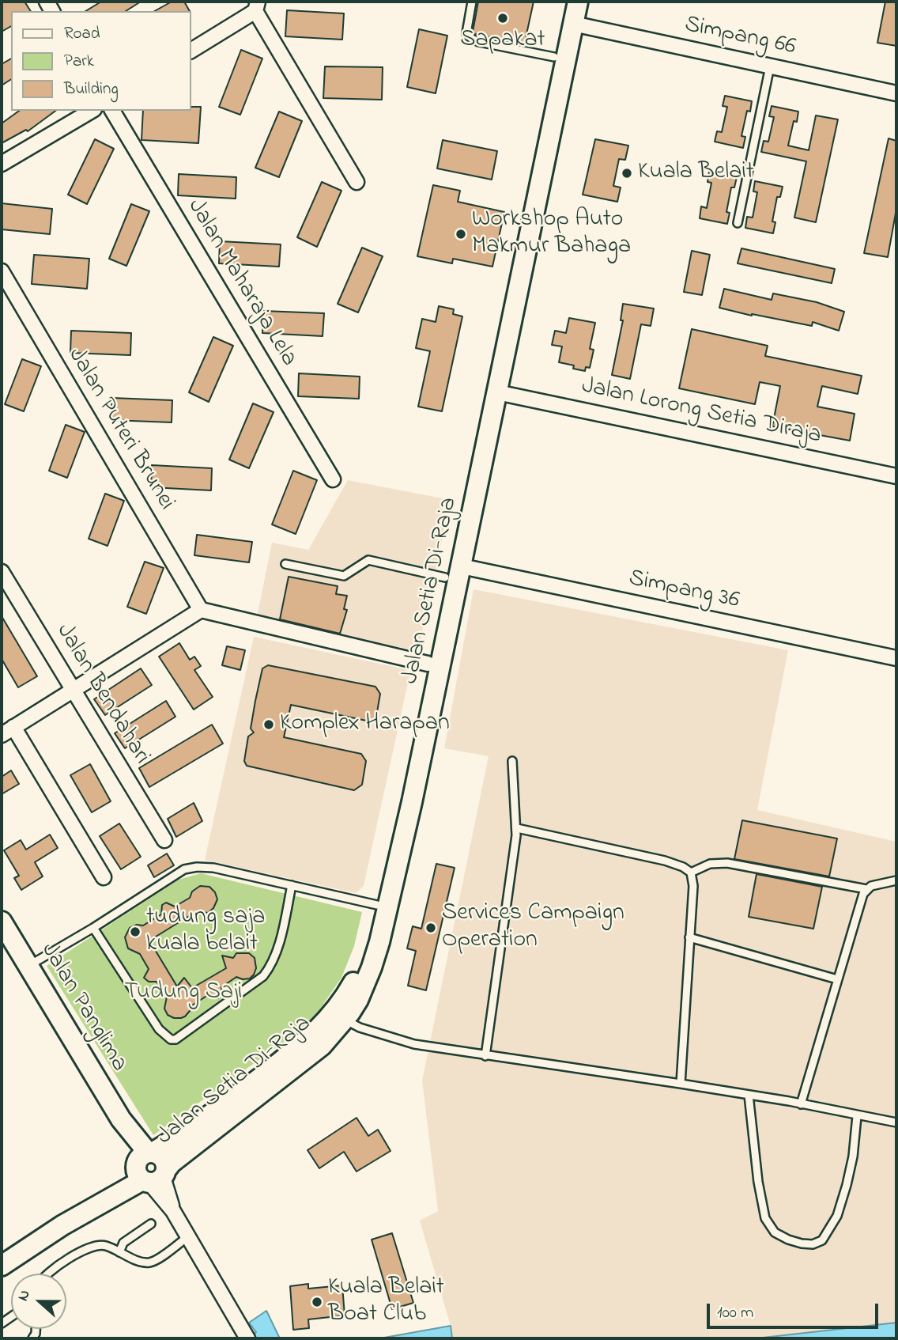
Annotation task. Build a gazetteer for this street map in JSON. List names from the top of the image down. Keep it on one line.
{"streets":{"main road":["Jalan Setia Di-Raja","Jalan Panglima"],"street":["Simpang 66","Jalan Maharaja Lela","Jalan Lorong Setia Diraja","Jalan Puteri Brunei","Simpang 36","Jalan Bendahari"]},"crossings":[["Simpang 66","Jalan Setia Di-Raja"],["Jalan Lorong Setia Diraja","Jalan Setia Di-Raja"],["Jalan Setia Di-Raja","Simpang 36"],["Jalan Setia Di-Raja","Jalan Panglima"]],"parks":["Tudung Saji"],"places":["Sapakat","Kuala Belait","Workshop Auto Makmur Bahaga","Komplex Harapan","Services Campaign Operation","tudung saja kuala belait","Kuala Belait Boat Club"],"legend":["Road","Park","Building"],"scale_bar":"100 m","north":"left"}
